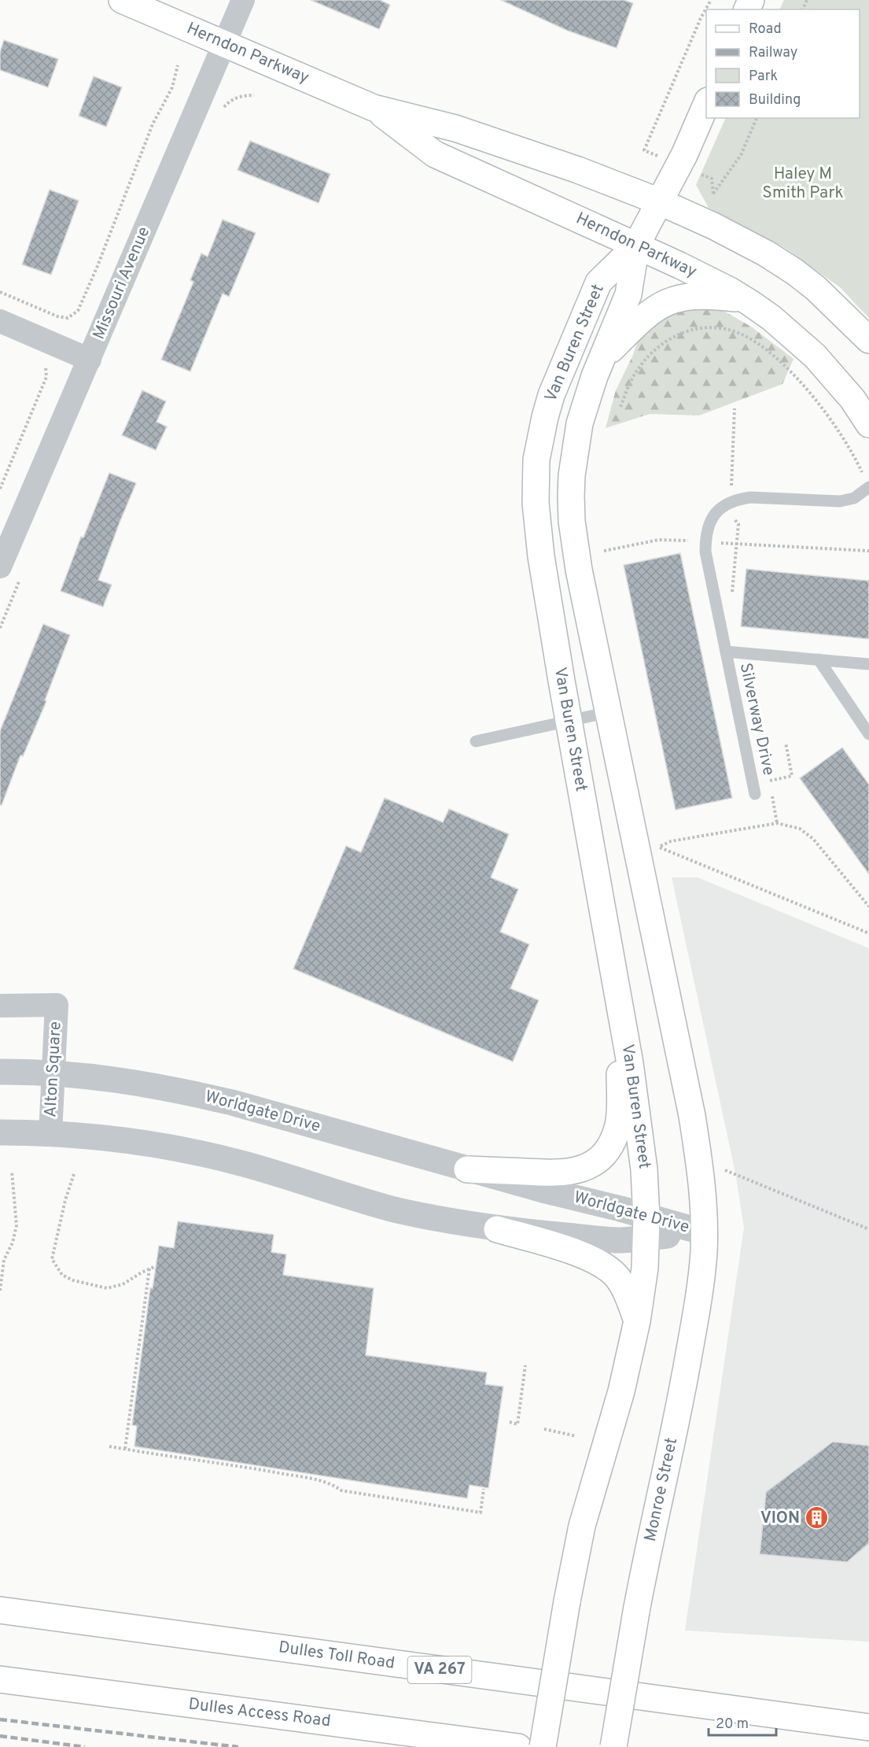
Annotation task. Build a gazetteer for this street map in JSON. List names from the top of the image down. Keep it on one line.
{"streets":{"main road":["Herndon Parkway","Van Buren Street","Monroe Street","Dulles Toll Road","VA 267","Dulles Access Road"],"street":["Missouri Avenue","Alton Square","Worldgate Drive"],"lane":["Silverway Drive"]},"crossings":[["Herndon Parkway","Missouri Avenue"],["Herndon Parkway","Van Buren Street"],["Van Buren Street","Worldgate Drive"],["Van Buren Street","Monroe Street"],["Alton Square","Worldgate Drive"],["Worldgate Drive","Monroe Street"]],"parks":["Haley M Smith Park"],"places":{"building":["VION"]},"legend":["Road","Railway","Park","Building"],"scale_bar":"20 m"}
